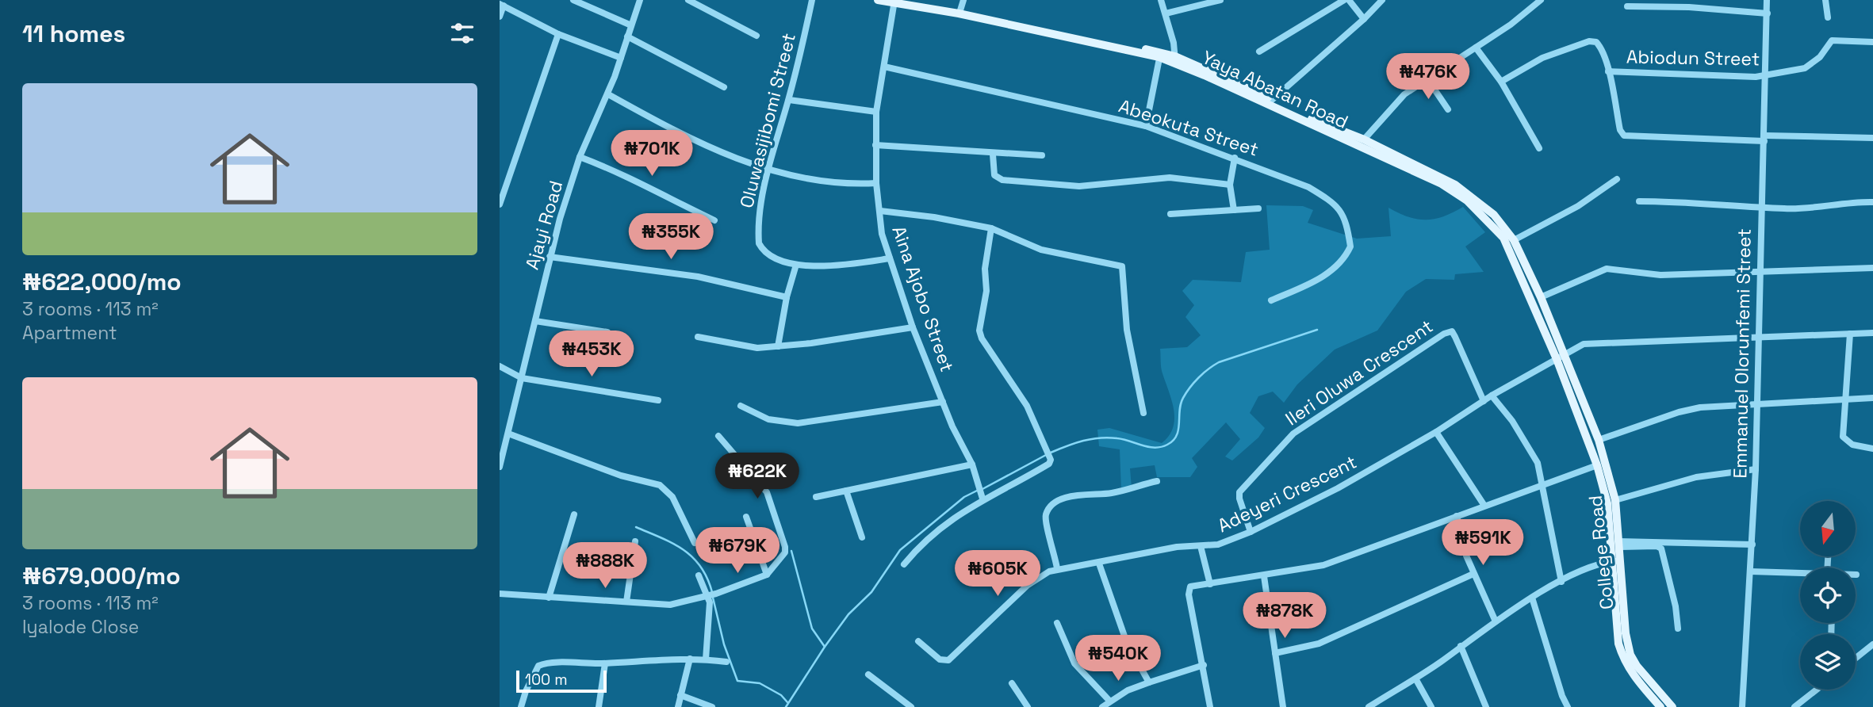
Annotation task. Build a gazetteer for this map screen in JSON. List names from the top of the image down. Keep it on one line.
{"streets":{"main road":["Yaya Abatan Road","College Road"],"street":["Abiodun Street","Oluwasijibomi Street","Abeokuta Street","Ajayi Road","Aina Ajobo Street","Emmanuel Olorunfemi Street","Ileri Oluwa Crescent","Adeyeri Crescent"]},"crossings":[["Abiodun Street","Emmanuel Olorunfemi Street"],["Yaya Abatan Road","Aina Ajobo Street"],["Yaya Abatan Road","Adeyeri Crescent"],["Yaya Abatan Road","College Road"],["Oluwasijibomi Street","Aina Ajobo Street"],["Abeokuta Street","Aina Ajobo Street"],["Emmanuel Olorunfemi Street","Adeyeri Crescent"],["Ileri Oluwa Crescent","Adeyeri Crescent"],["Adeyeri Crescent","College Road"]],"scale_bar":"100 m","north":"bottom","page":{"heading":"11 homes","price":["₦476K","₦701K","₦355K","₦453K","₦622K","₦591K","₦679K","₦888K","₦605K","₦878K","₦540K"],"list":[{"name":"₦622,000/mo","note":"3 rooms · 113 m² · Apartment"},{"name":"₦679,000/mo","note":"3 rooms · 113 m² · Iyalode Close"}],"scale":"100 m"}}
